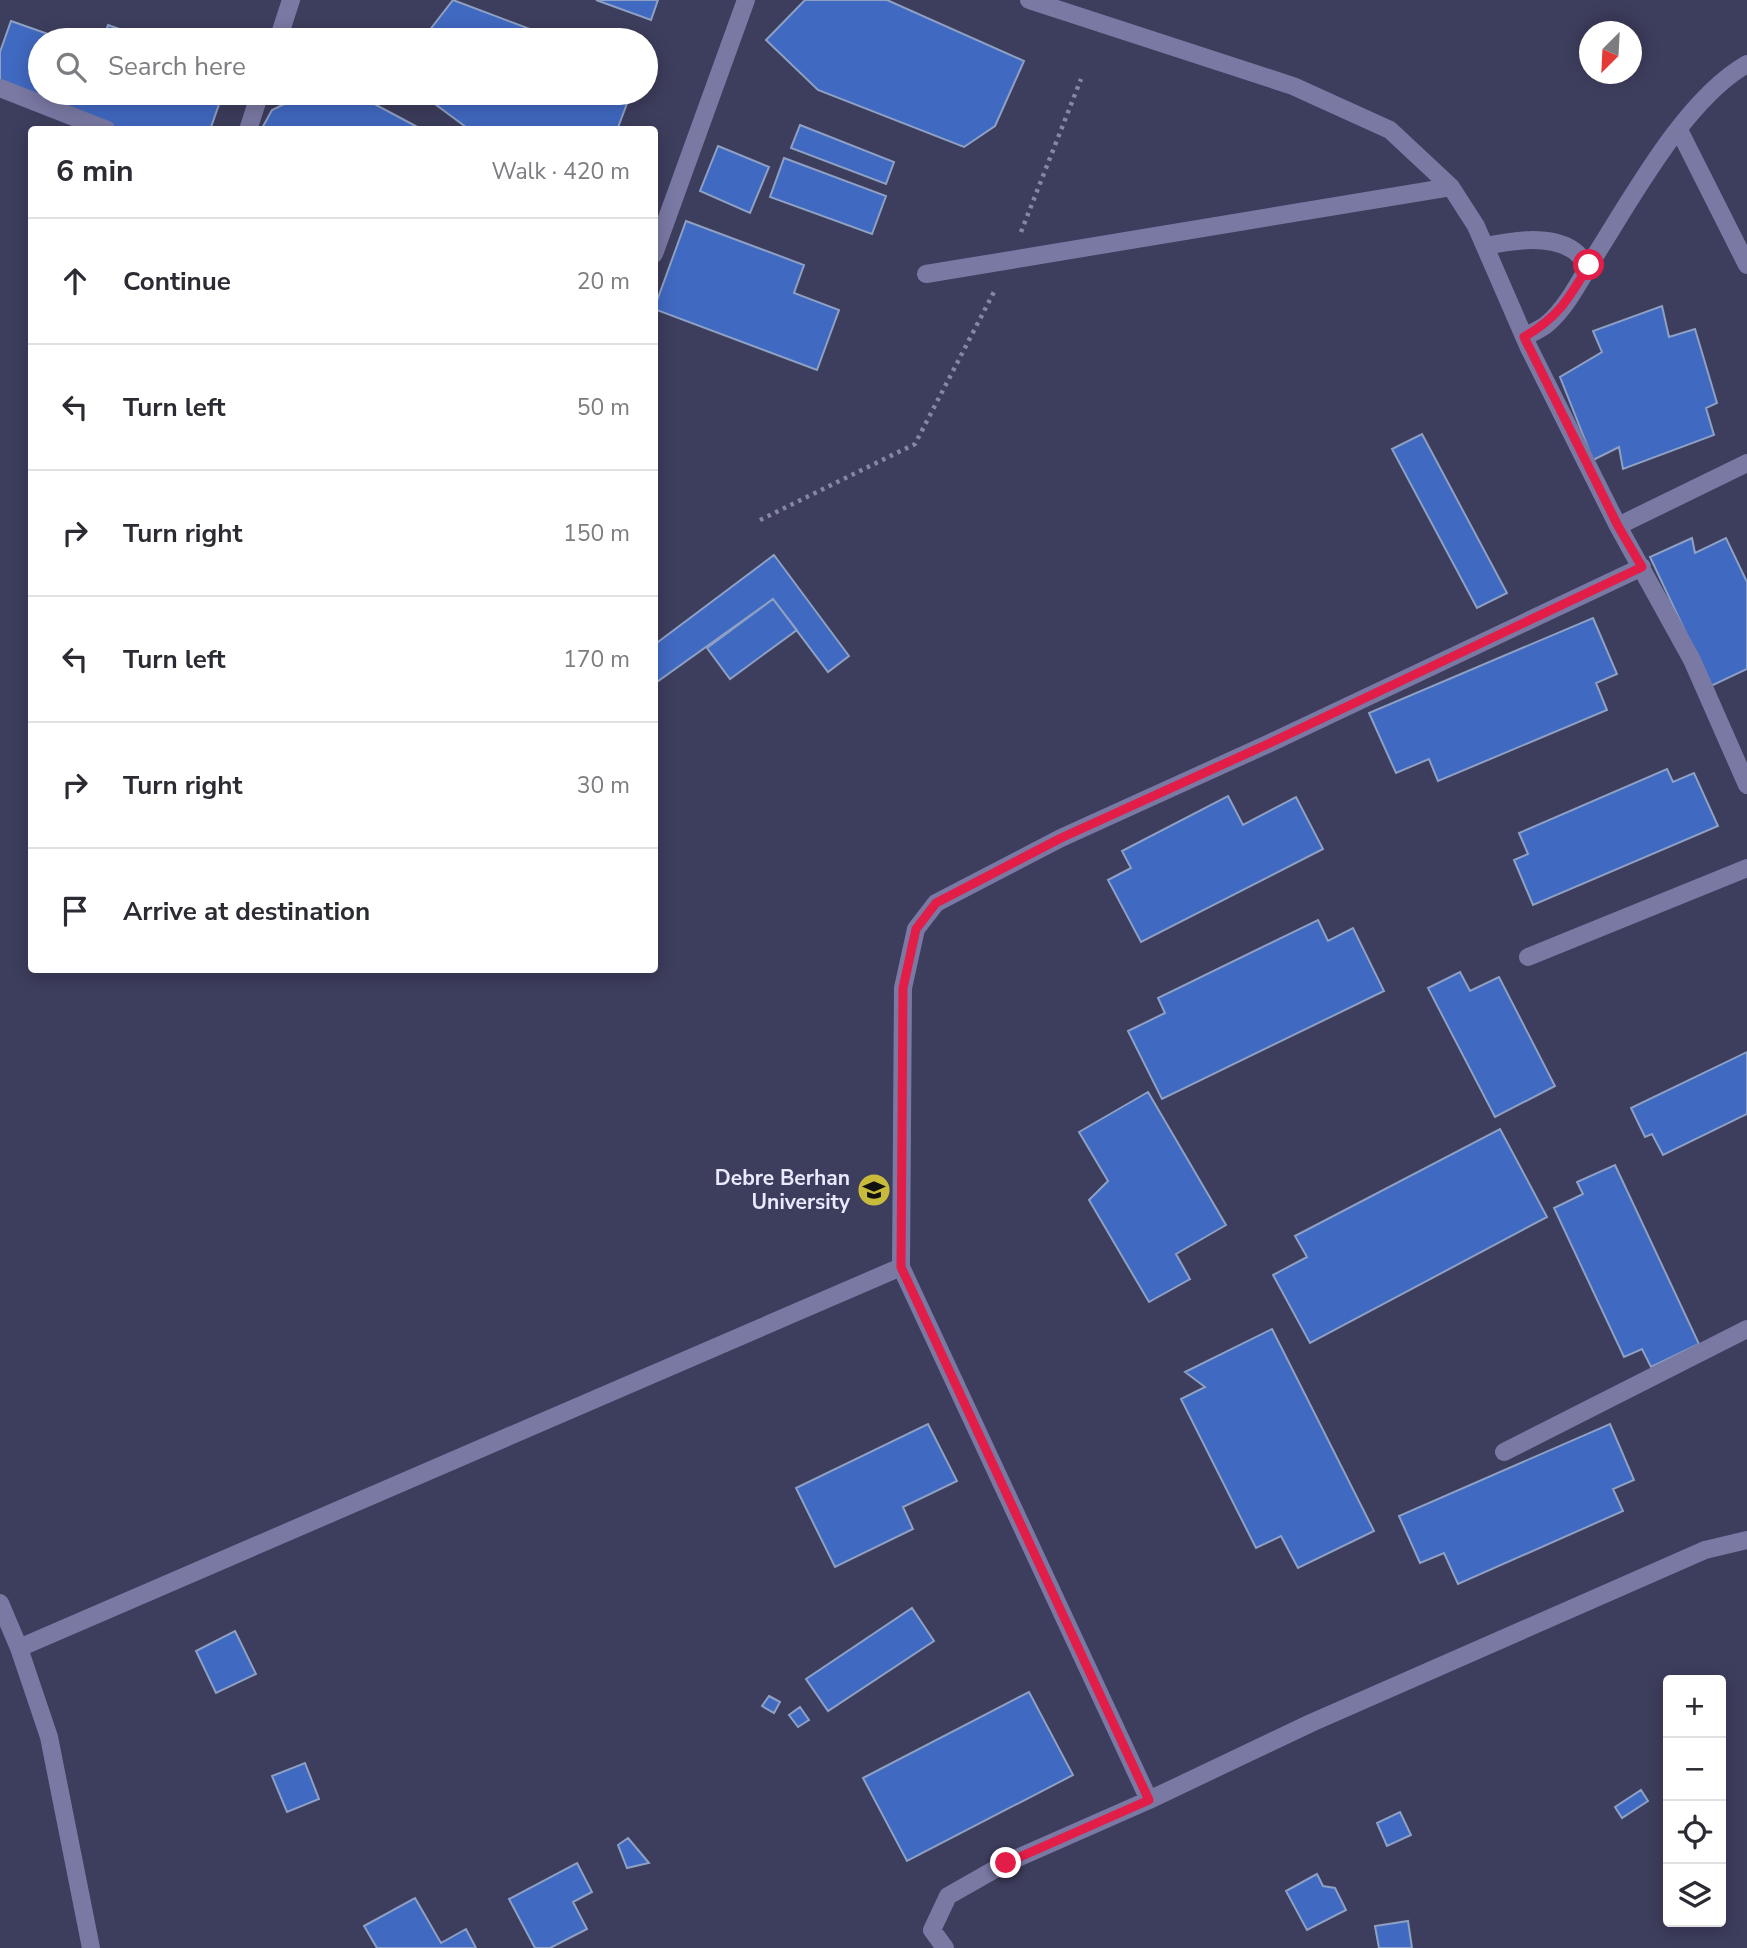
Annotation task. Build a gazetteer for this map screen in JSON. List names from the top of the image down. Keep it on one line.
{"places":{"school or university":["Debre Berhan University"]},"north":"bottom left","page":{"search":"Search here","heading":["6 min","Walk · 420 m"],"list":[["Continue","20 m"],["Turn left","50 m"],["Turn right","150 m"],["Turn left","170 m"],["Turn right","30 m"],"Arrive at destination"],"map_buttons":["+","−"]}}
